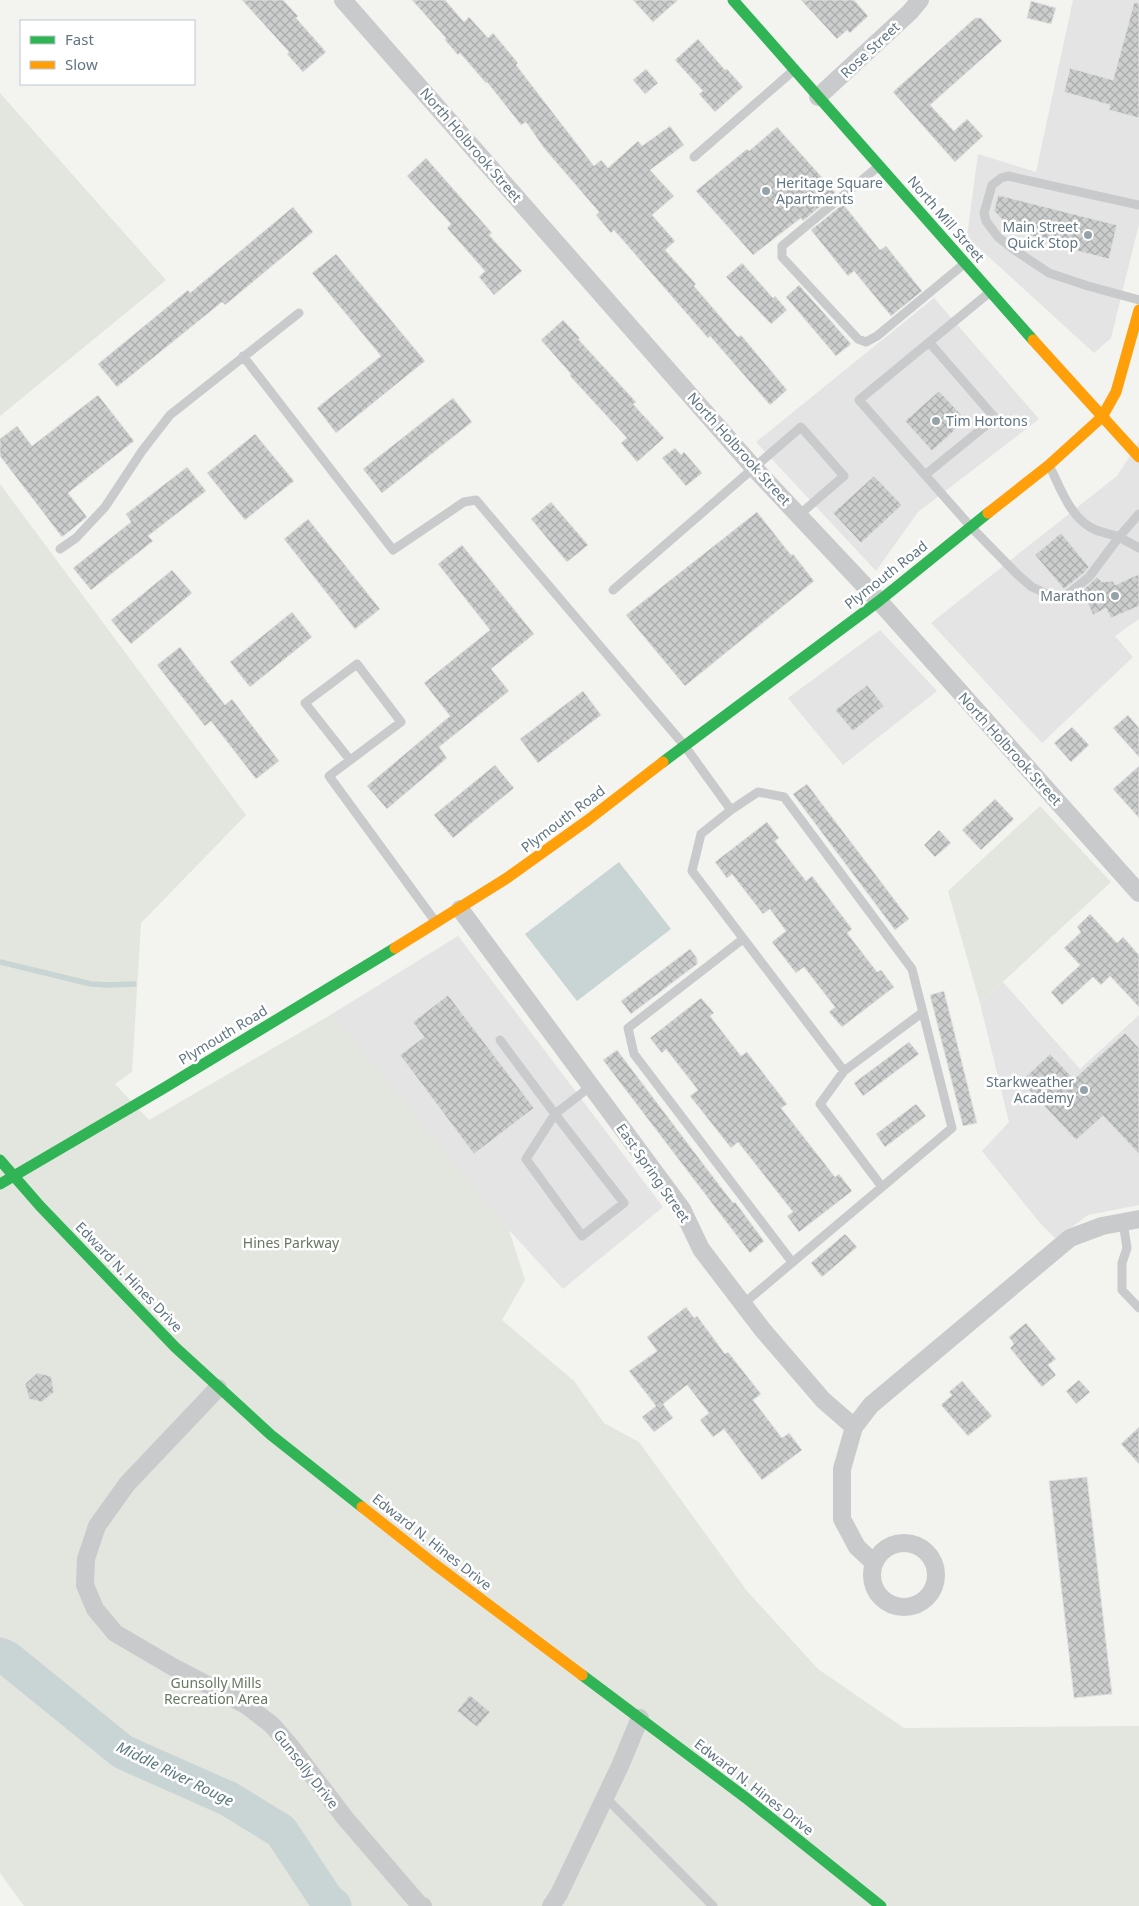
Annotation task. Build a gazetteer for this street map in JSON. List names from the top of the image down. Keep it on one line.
{"streets":{"street":["Rose Street","North Holbrook Street","North Mill Street","Plymouth Road","East Spring Street","Edward N. Hines Drive","Gunsolly Drive"]},"crossings":[["Rose Street","North Mill Street"],["North Holbrook Street","Plymouth Road"],["North Mill Street","Plymouth Road"],["Plymouth Road","East Spring Street"],["Edward N. Hines Drive","Gunsolly Drive"]],"water":["Middle River Rouge"],"parks":["Hines Parkway","Gunsolly Mills Recreation Area"],"places":["Heritage Square Apartments","Main Street Quick Stop","Tim Hortons","Marathon","Starkweather Academy"],"legend":["Fast","Slow"]}
